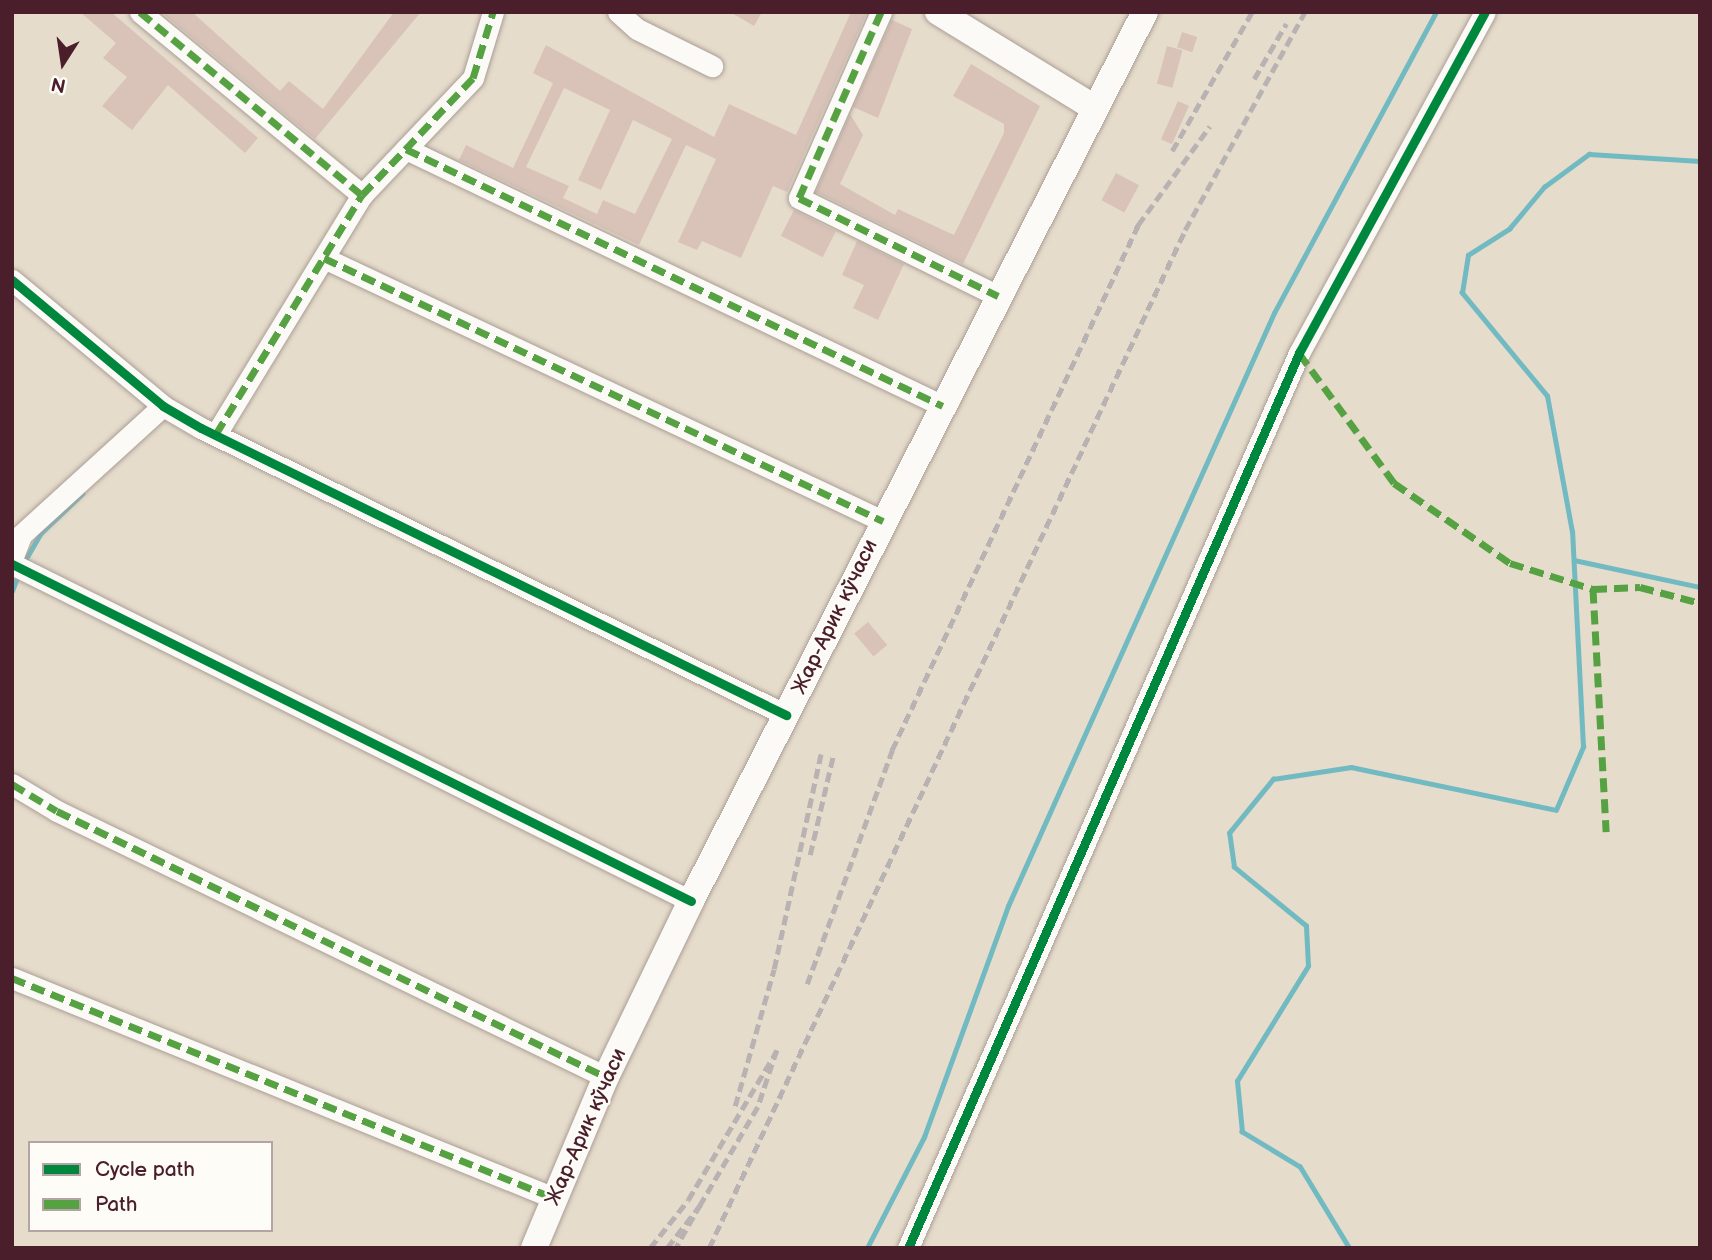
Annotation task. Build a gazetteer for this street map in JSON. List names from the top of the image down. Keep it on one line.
{"streets":{"main road":["Жар-Арик кўчаси"]},"legend":["Cycle path","Path"],"north":"bottom"}
